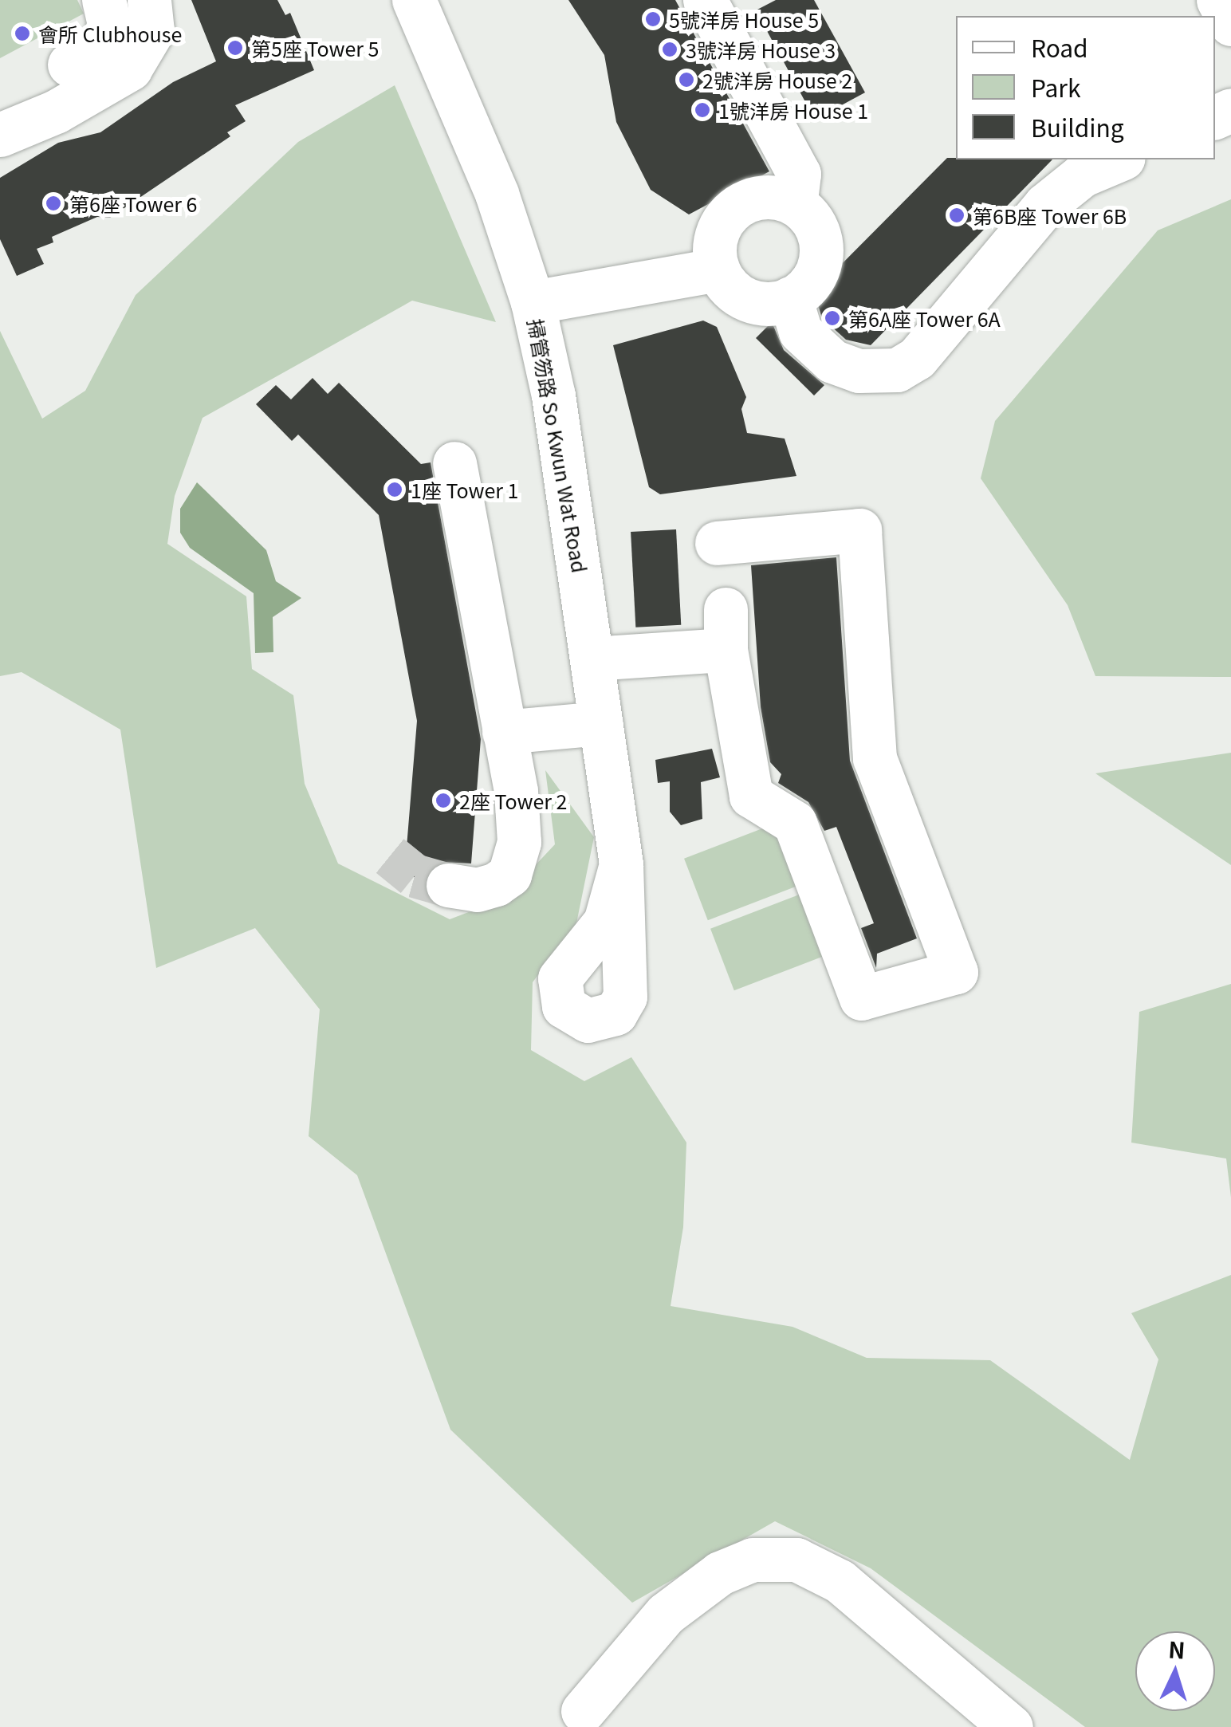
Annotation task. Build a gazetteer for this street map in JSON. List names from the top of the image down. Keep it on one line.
{"streets":{"street":["掃管笏路 So Kwun Wat Road"]},"places":["5號洋房 House 5","會所 Clubhouse","第5座 Tower 5","3號洋房 House 3","2號洋房 House 2","1號洋房 House 1","第6座 Tower 6","第6B座 Tower 6B","第6A座 Tower 6A","1座 Tower 1","2座 Tower 2"],"legend":["Road","Park","Building"],"north":"top"}
